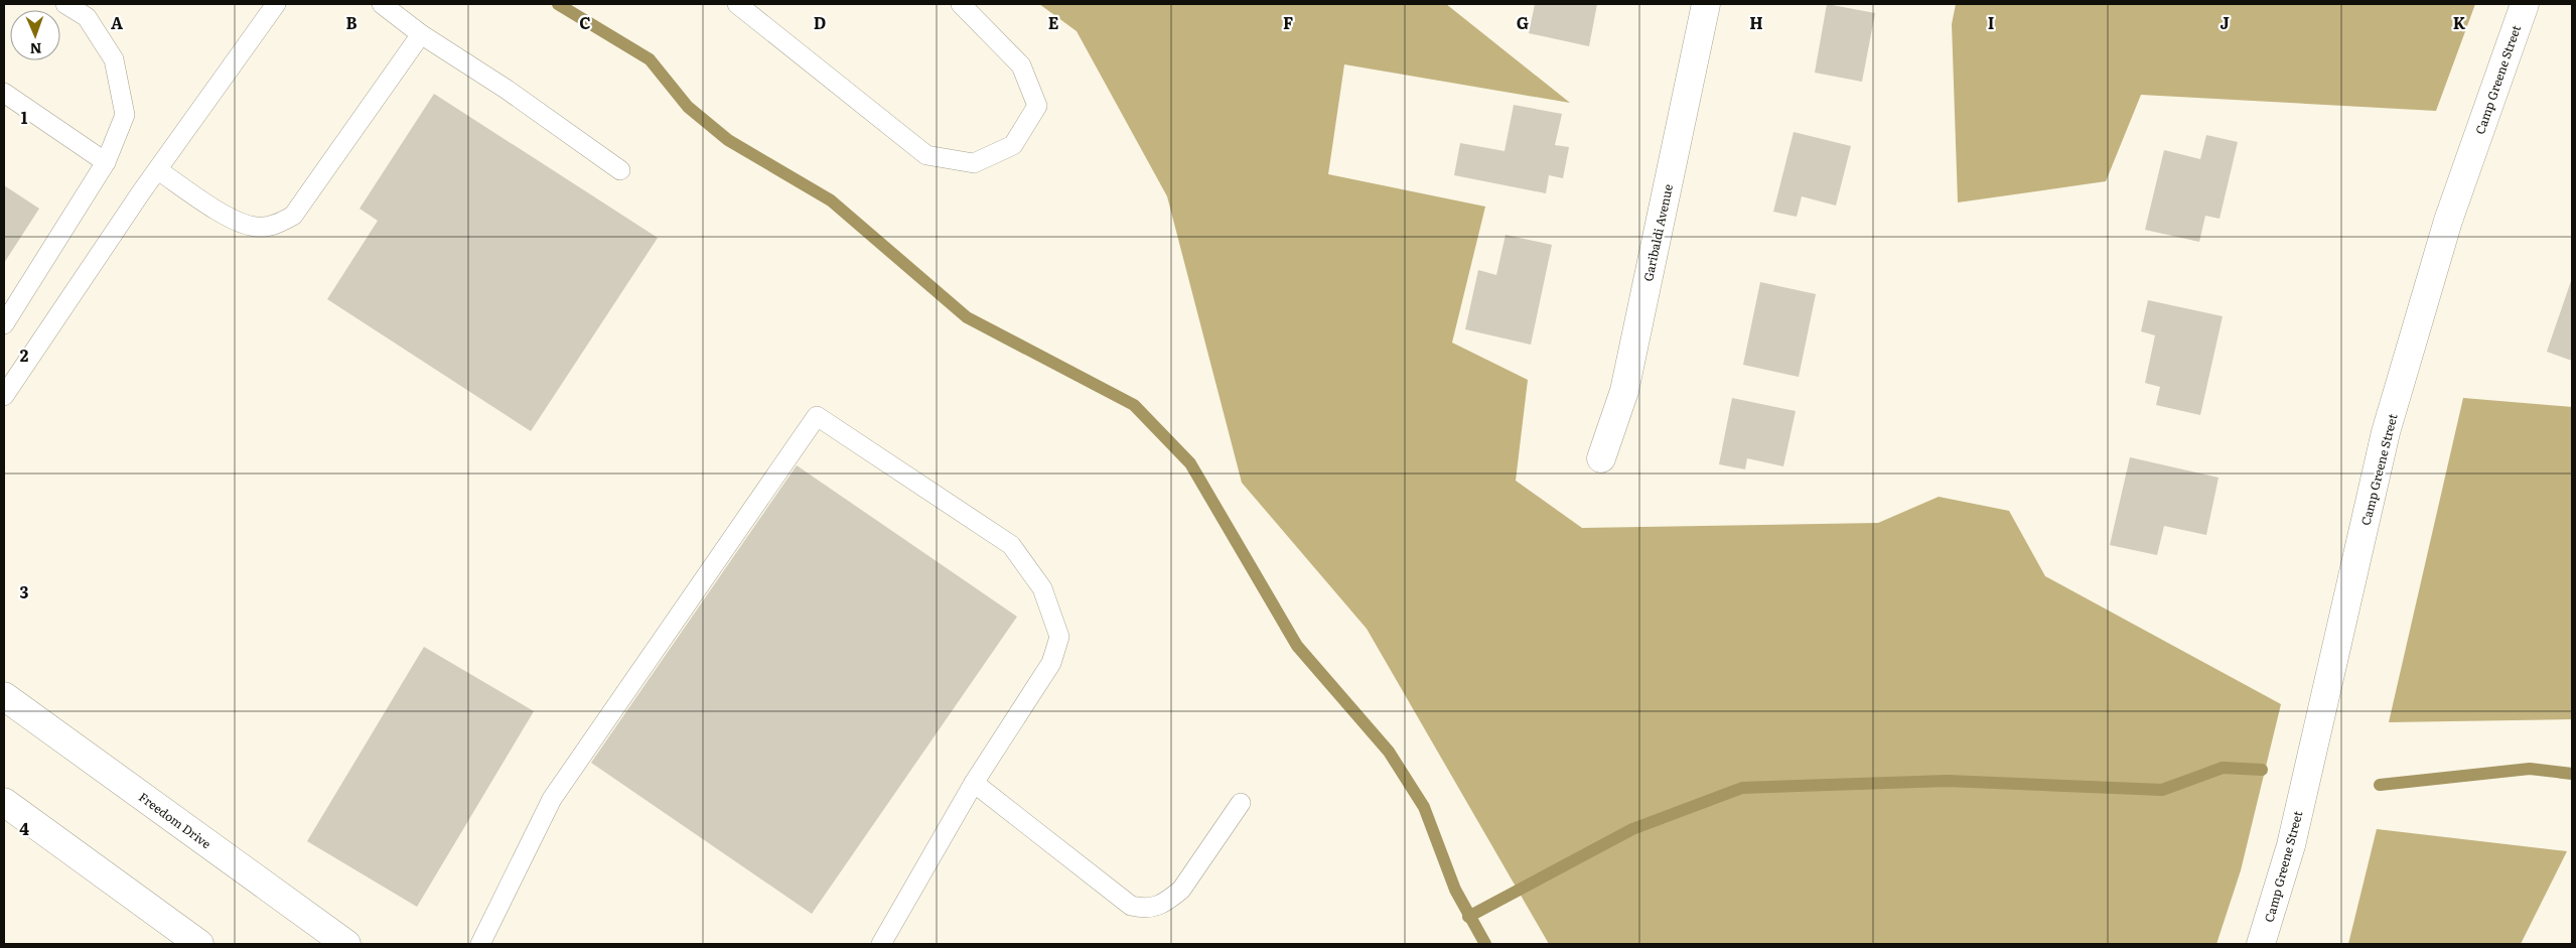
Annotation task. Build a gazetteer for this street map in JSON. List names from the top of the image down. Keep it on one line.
{"streets":{"street":["Camp Greene Street","Garibaldi Avenue","Freedom Drive"]},"north":"bottom","grid":{"columns":["A","B","C","D","E","F","G","H","I","J","K"],"rows":["1","2","3","4"]}}
